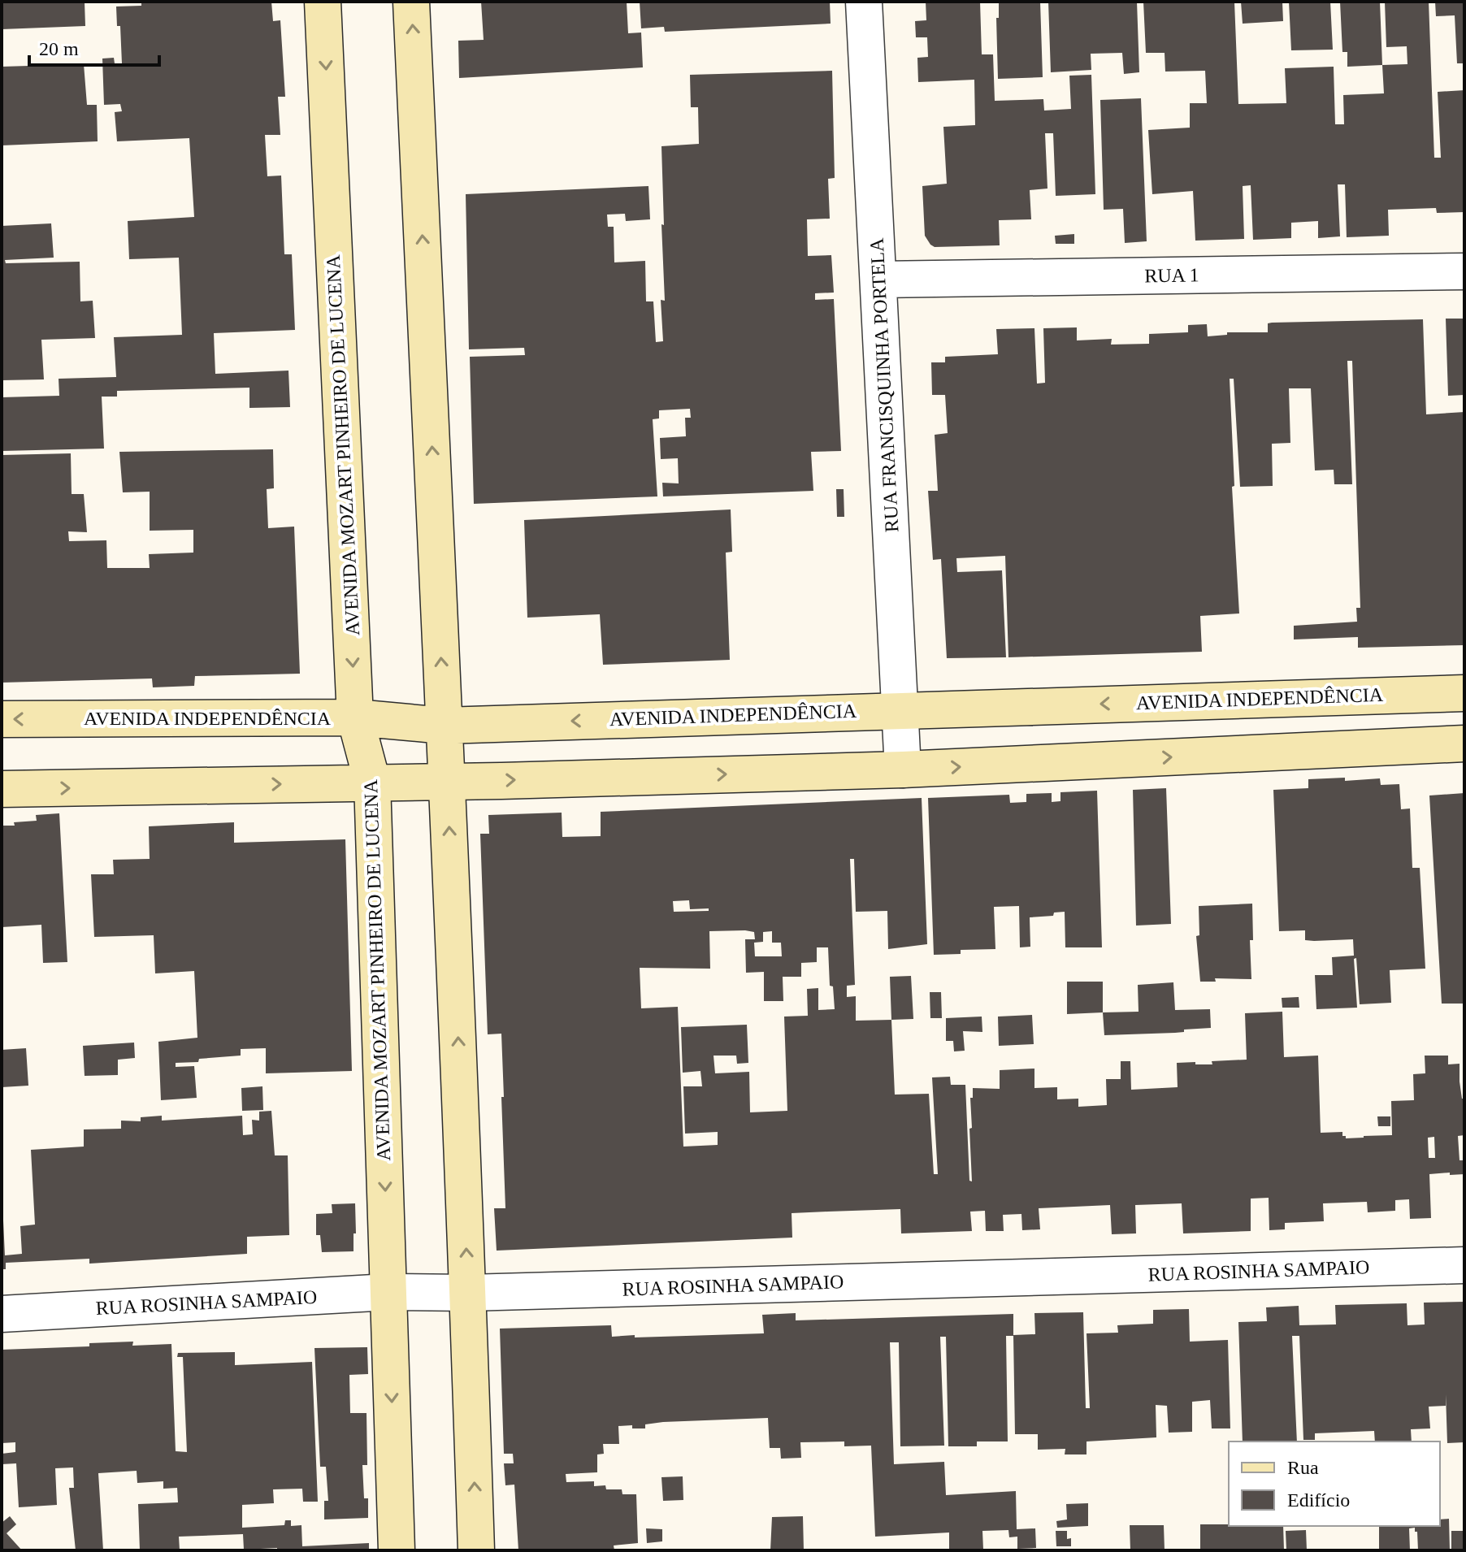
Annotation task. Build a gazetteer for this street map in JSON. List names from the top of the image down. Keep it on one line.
{"streets":{"main road":["AVENIDA MOZART PINHEIRO DE LUCENA","AVENIDA INDEPENDÊNCIA"],"street":["RUA 1","RUA FRANCISQUINHA PORTELA","RUA ROSINHA SAMPAIO"]},"crossings":[["RUA 1","RUA FRANCISQUINHA PORTELA"],["RUA FRANCISQUINHA PORTELA","AVENIDA INDEPENDÊNCIA"],["AVENIDA MOZART PINHEIRO DE LUCENA","AVENIDA INDEPENDÊNCIA"],["AVENIDA MOZART PINHEIRO DE LUCENA","RUA ROSINHA SAMPAIO"]],"legend":["Rua","Edifício"],"scale_bar":"20 m"}
